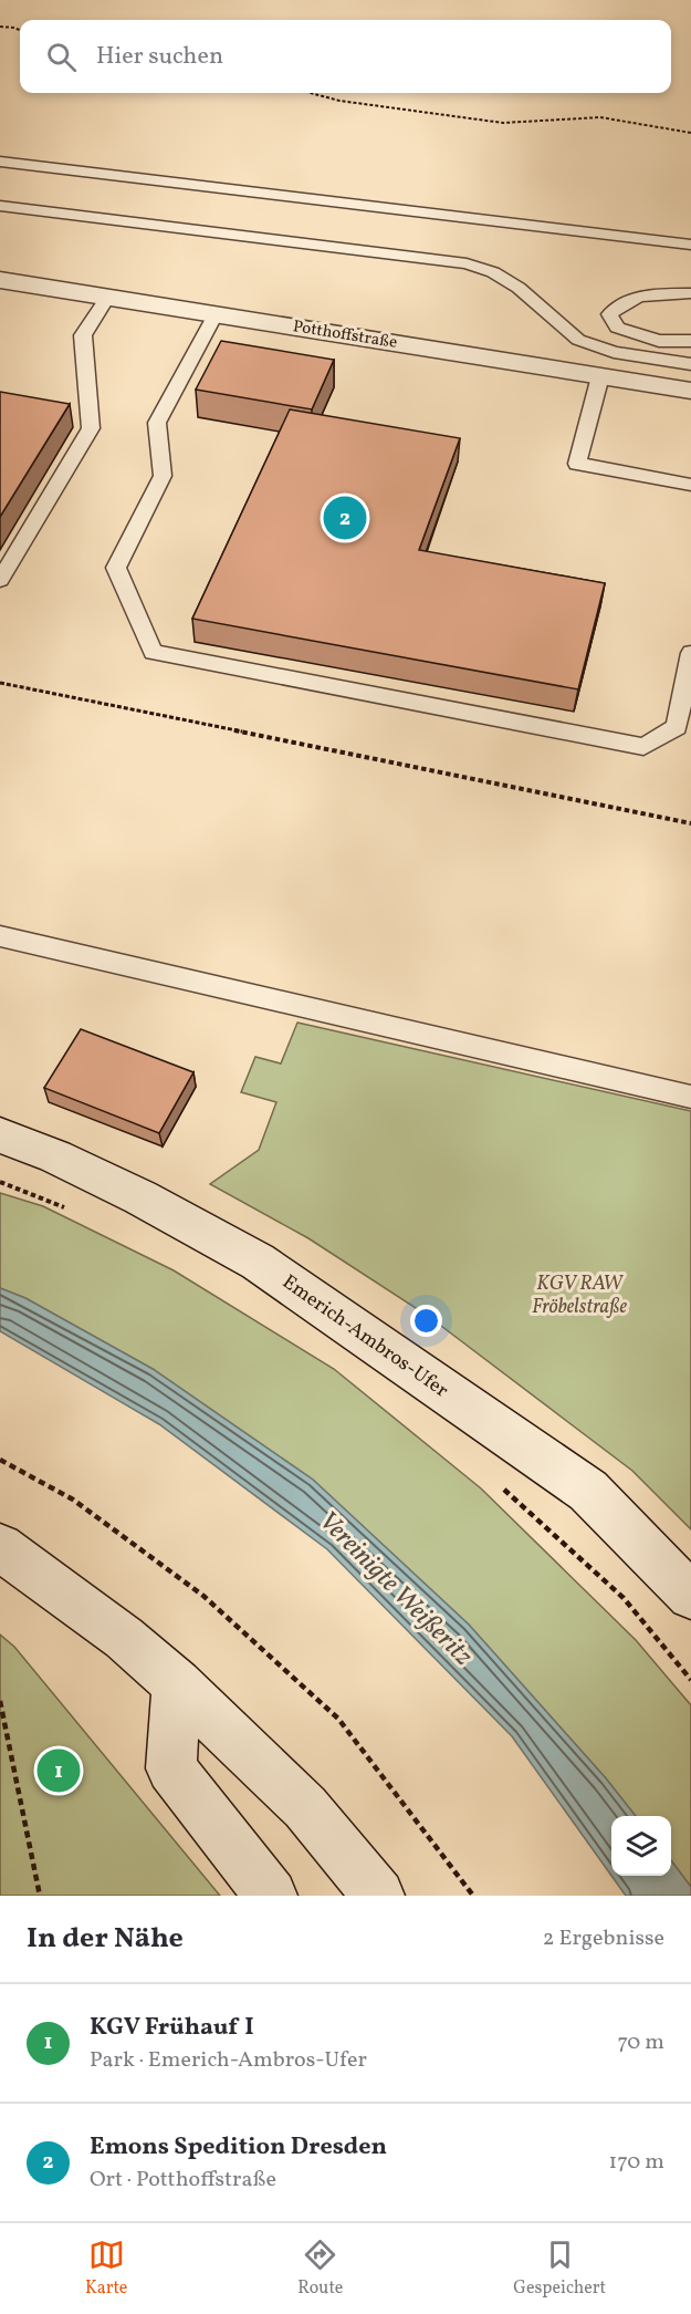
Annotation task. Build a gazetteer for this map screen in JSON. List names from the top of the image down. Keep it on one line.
{"streets":{"main road":["Potthoffstraße","Emerich-Ambros-Ufer"]},"water":["Vereinigte Weißeritz"],"parks":["KGV RAW Fröbelstraße"],"page":{"search":"Hier suchen","pins":["2","1"],"heading":["In der Nähe","2 Ergebnisse"],"list":[{"mark":"1","name":"KGV Frühauf I","note":"Park · Emerich-Ambros-Ufer","value":"70 m"},{"mark":"2","name":"Emons Spedition Dresden","note":"Ort · Potthoffstraße","value":"170 m"}],"nav":["Karte","Route","Gespeichert"]}}
